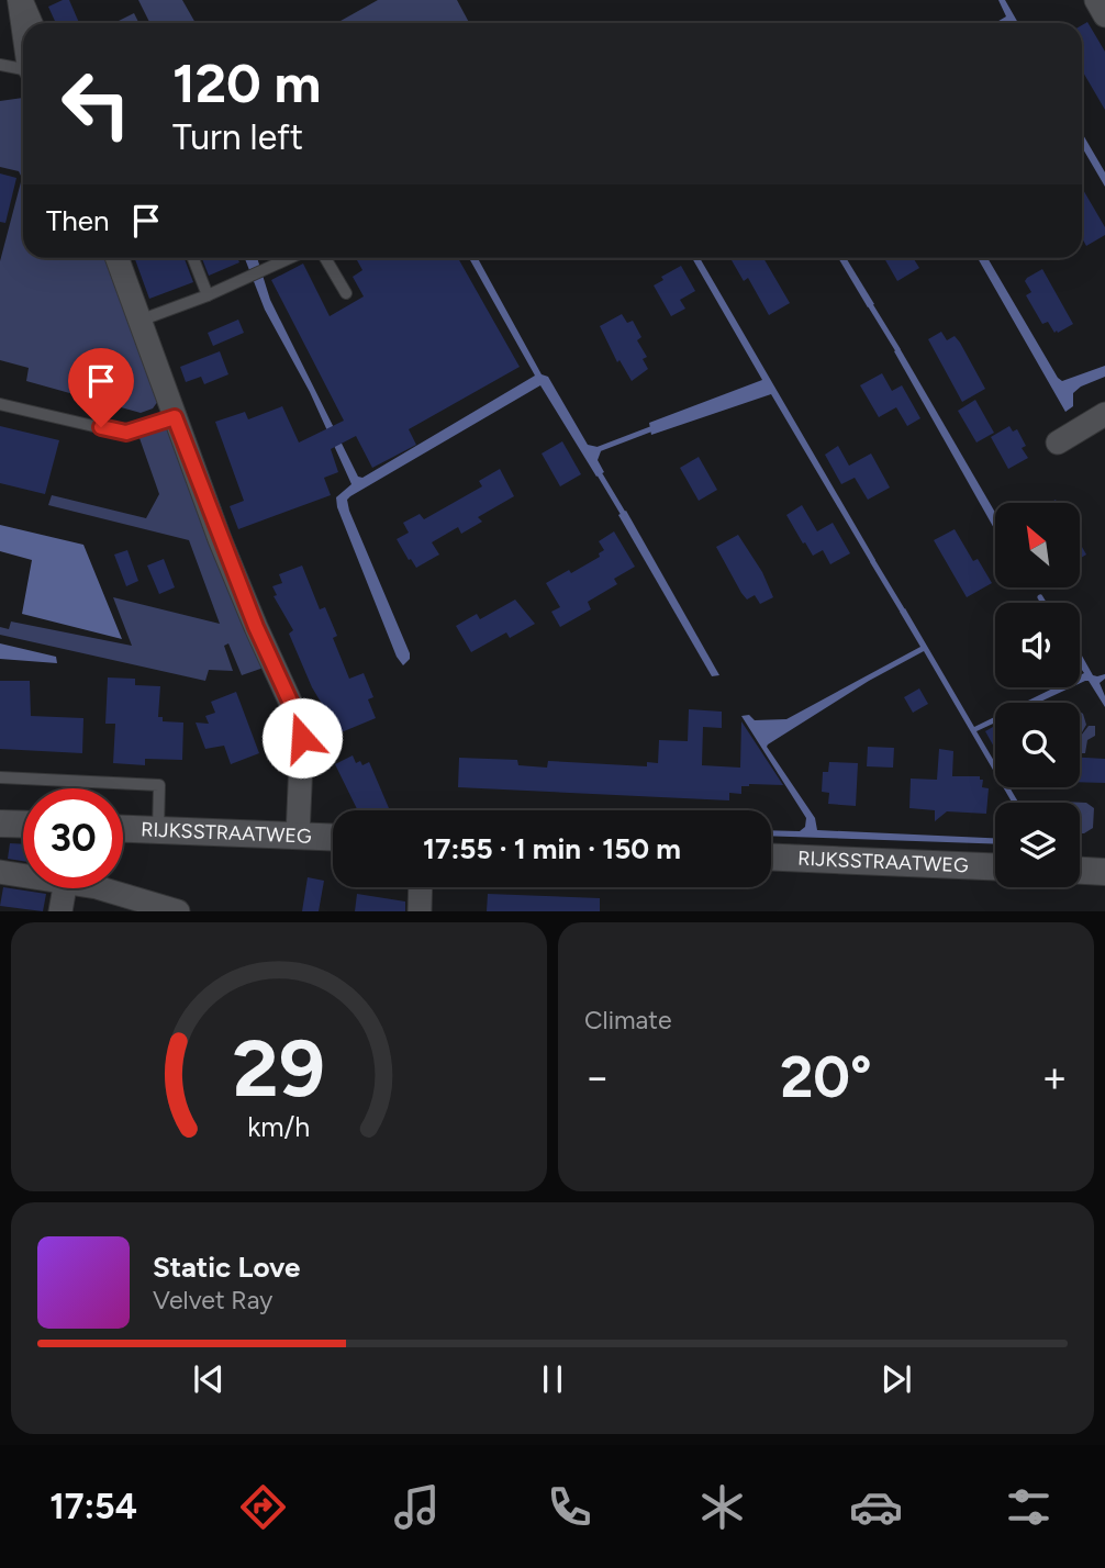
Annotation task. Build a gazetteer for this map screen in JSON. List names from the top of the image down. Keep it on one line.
{"streets":{"street":["RIJKSSTRAATWEG"]},"north":"top left","page":{"turn":["120 m","Turn left"],"then":"Then","limit":"30","trip":"17:55 · 1 min · 150 m","tile":"Climate","heat":["−","20°","+"],"song":["Static Love","Velvet Ray"],"tabs":"17:54","gauge":["29","km/h"]}}
